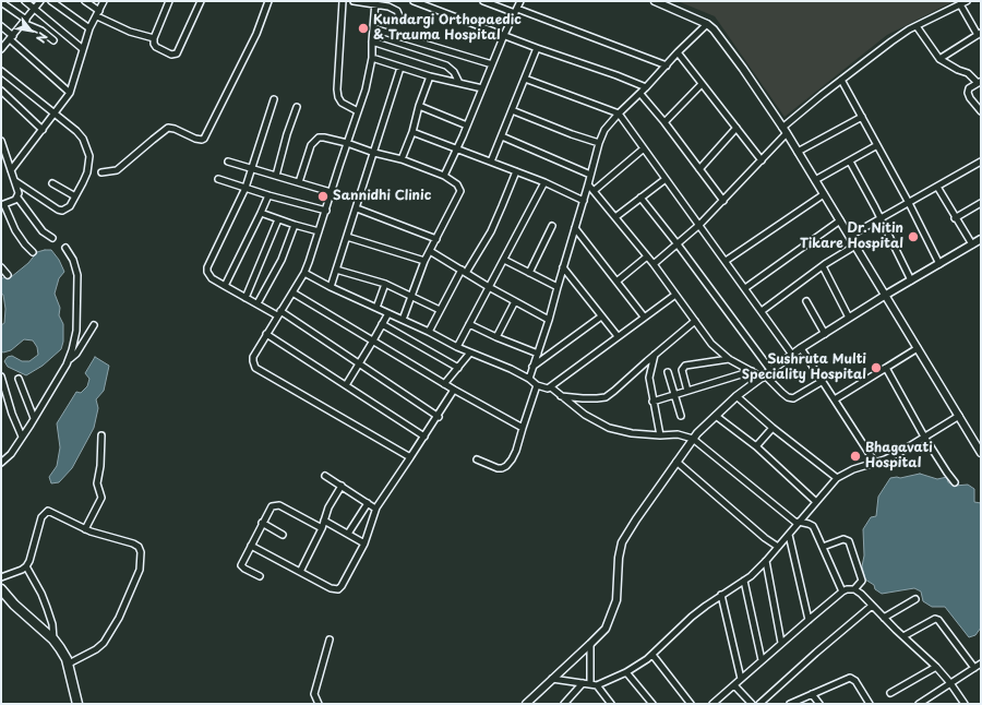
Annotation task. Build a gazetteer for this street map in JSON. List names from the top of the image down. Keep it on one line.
{"places":["Kundargi Orthopaedic & Trauma Hospital","Sannidhi Clinic","Dr. Nitin Tikare Hospital","Sushruta Multi Speciality Hospital","Bhagavati Hospital"],"north":"bottom right"}
